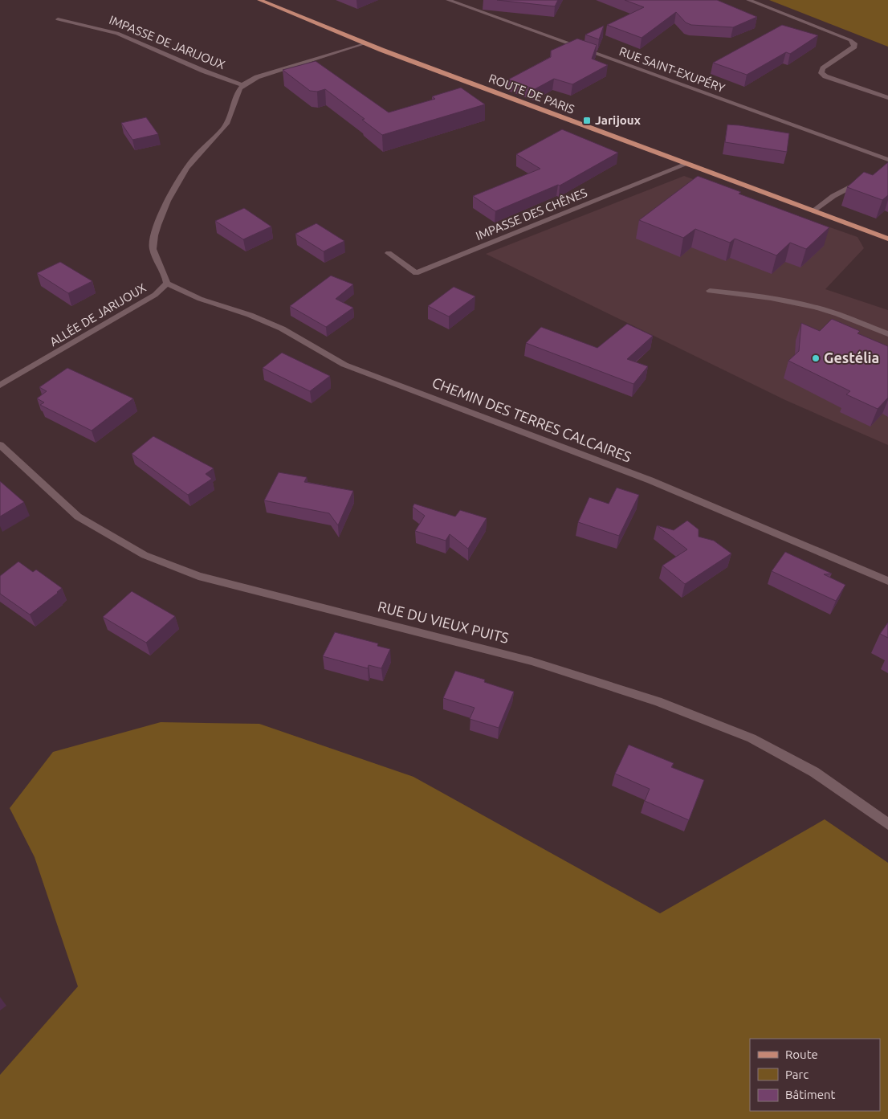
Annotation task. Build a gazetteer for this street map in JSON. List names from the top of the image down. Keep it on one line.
{"streets":{"main road":["ROUTE DE PARIS"],"street":["IMPASSE DE JARIJOUX","RUE SAINT-EXUPÉRY","IMPASSE DES CHÊNES","ALLÉE DE JARIJOUX","CHEMIN DES TERRES CALCAIRES","RUE DU VIEUX PUITS"]},"crossings":[["IMPASSE DE JARIJOUX","ALLÉE DE JARIJOUX"],["ROUTE DE PARIS","IMPASSE DES CHÊNES"],["ALLÉE DE JARIJOUX","CHEMIN DES TERRES CALCAIRES"]],"places":{"transit":["Jarijoux"],"other":["Gestélia"]},"legend":["Route","Parc","Bâtiment"]}
